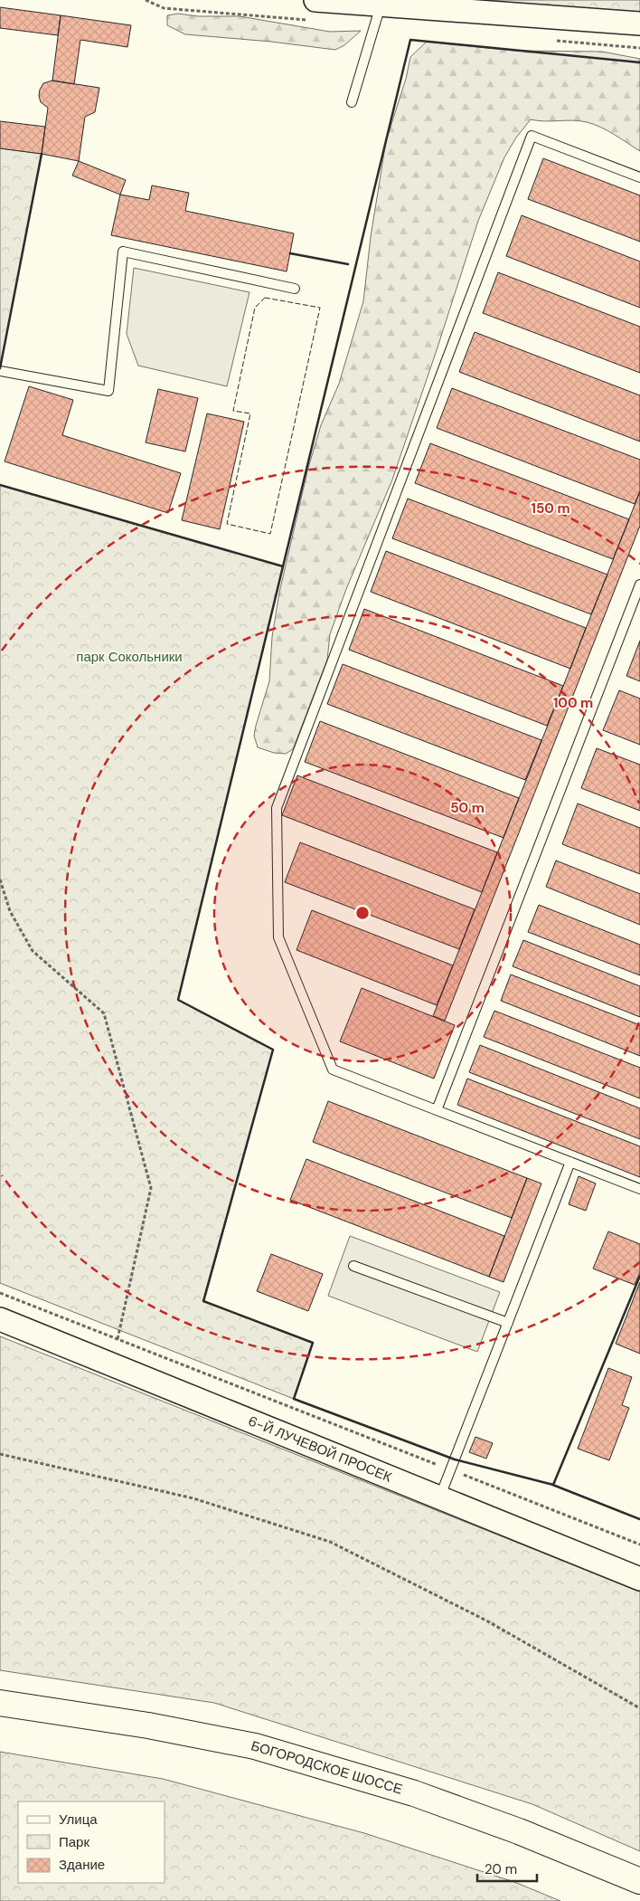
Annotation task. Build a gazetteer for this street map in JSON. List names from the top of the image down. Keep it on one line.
{"streets":{"main road":["БОГОРОДСКОЕ ШОССЕ"],"street":["6-Й ЛУЧЕВОЙ ПРОСЕК"]},"parks":["парк Сокольники"],"legend":["Улица","Парк","Здание"],"scale_bar":"20 m","rings":["150 m","100 m","50 m"]}
